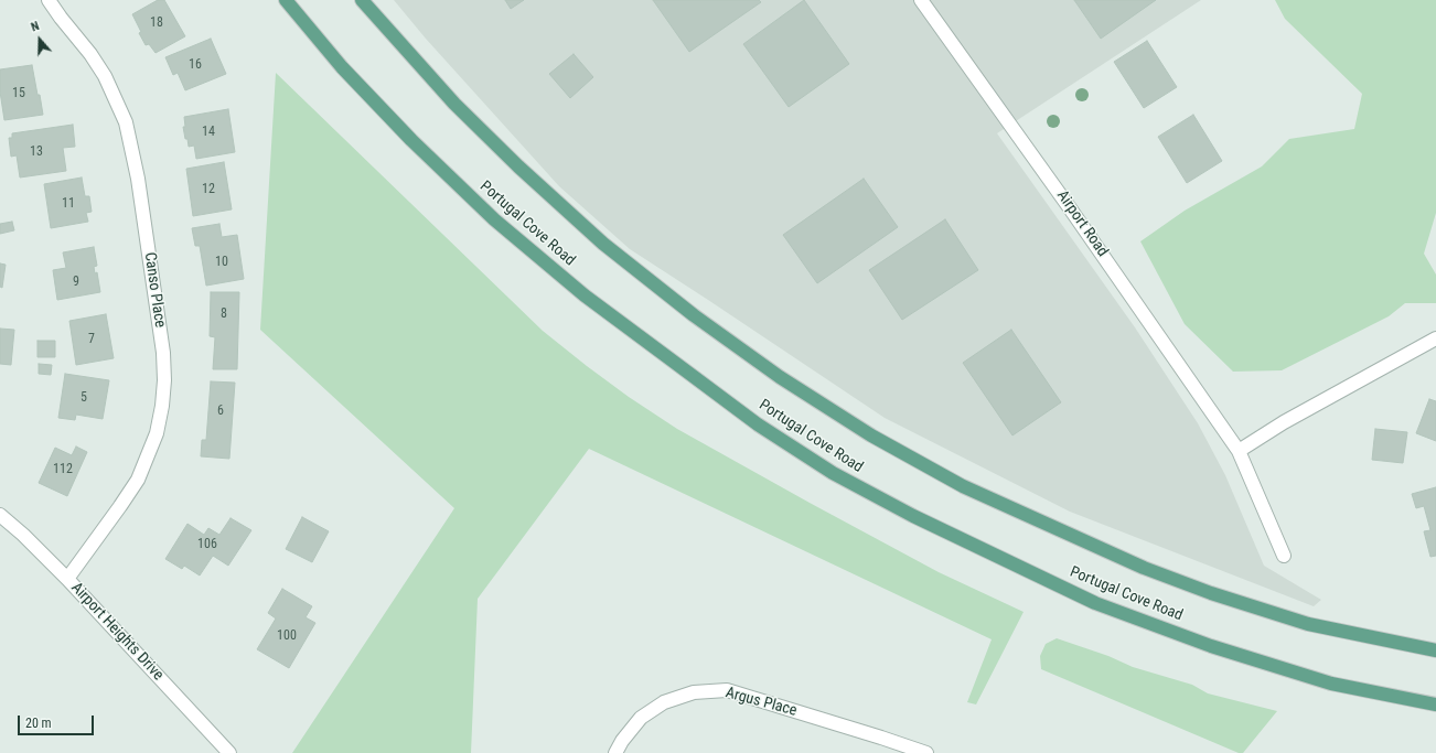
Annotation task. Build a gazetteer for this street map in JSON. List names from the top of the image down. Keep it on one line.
{"streets":{"main road":["Portugal Cove Road"],"street":["Airport Road","Canso Place","Airport Heights Drive","Argus Place"]},"crossings":[["Canso Place","Airport Heights Drive"]],"house_numbers":["18","16","15","14","13","12","11","10","9","8","7","5","6","112","106","100"],"scale_bar":"20 m","north":"top"}
